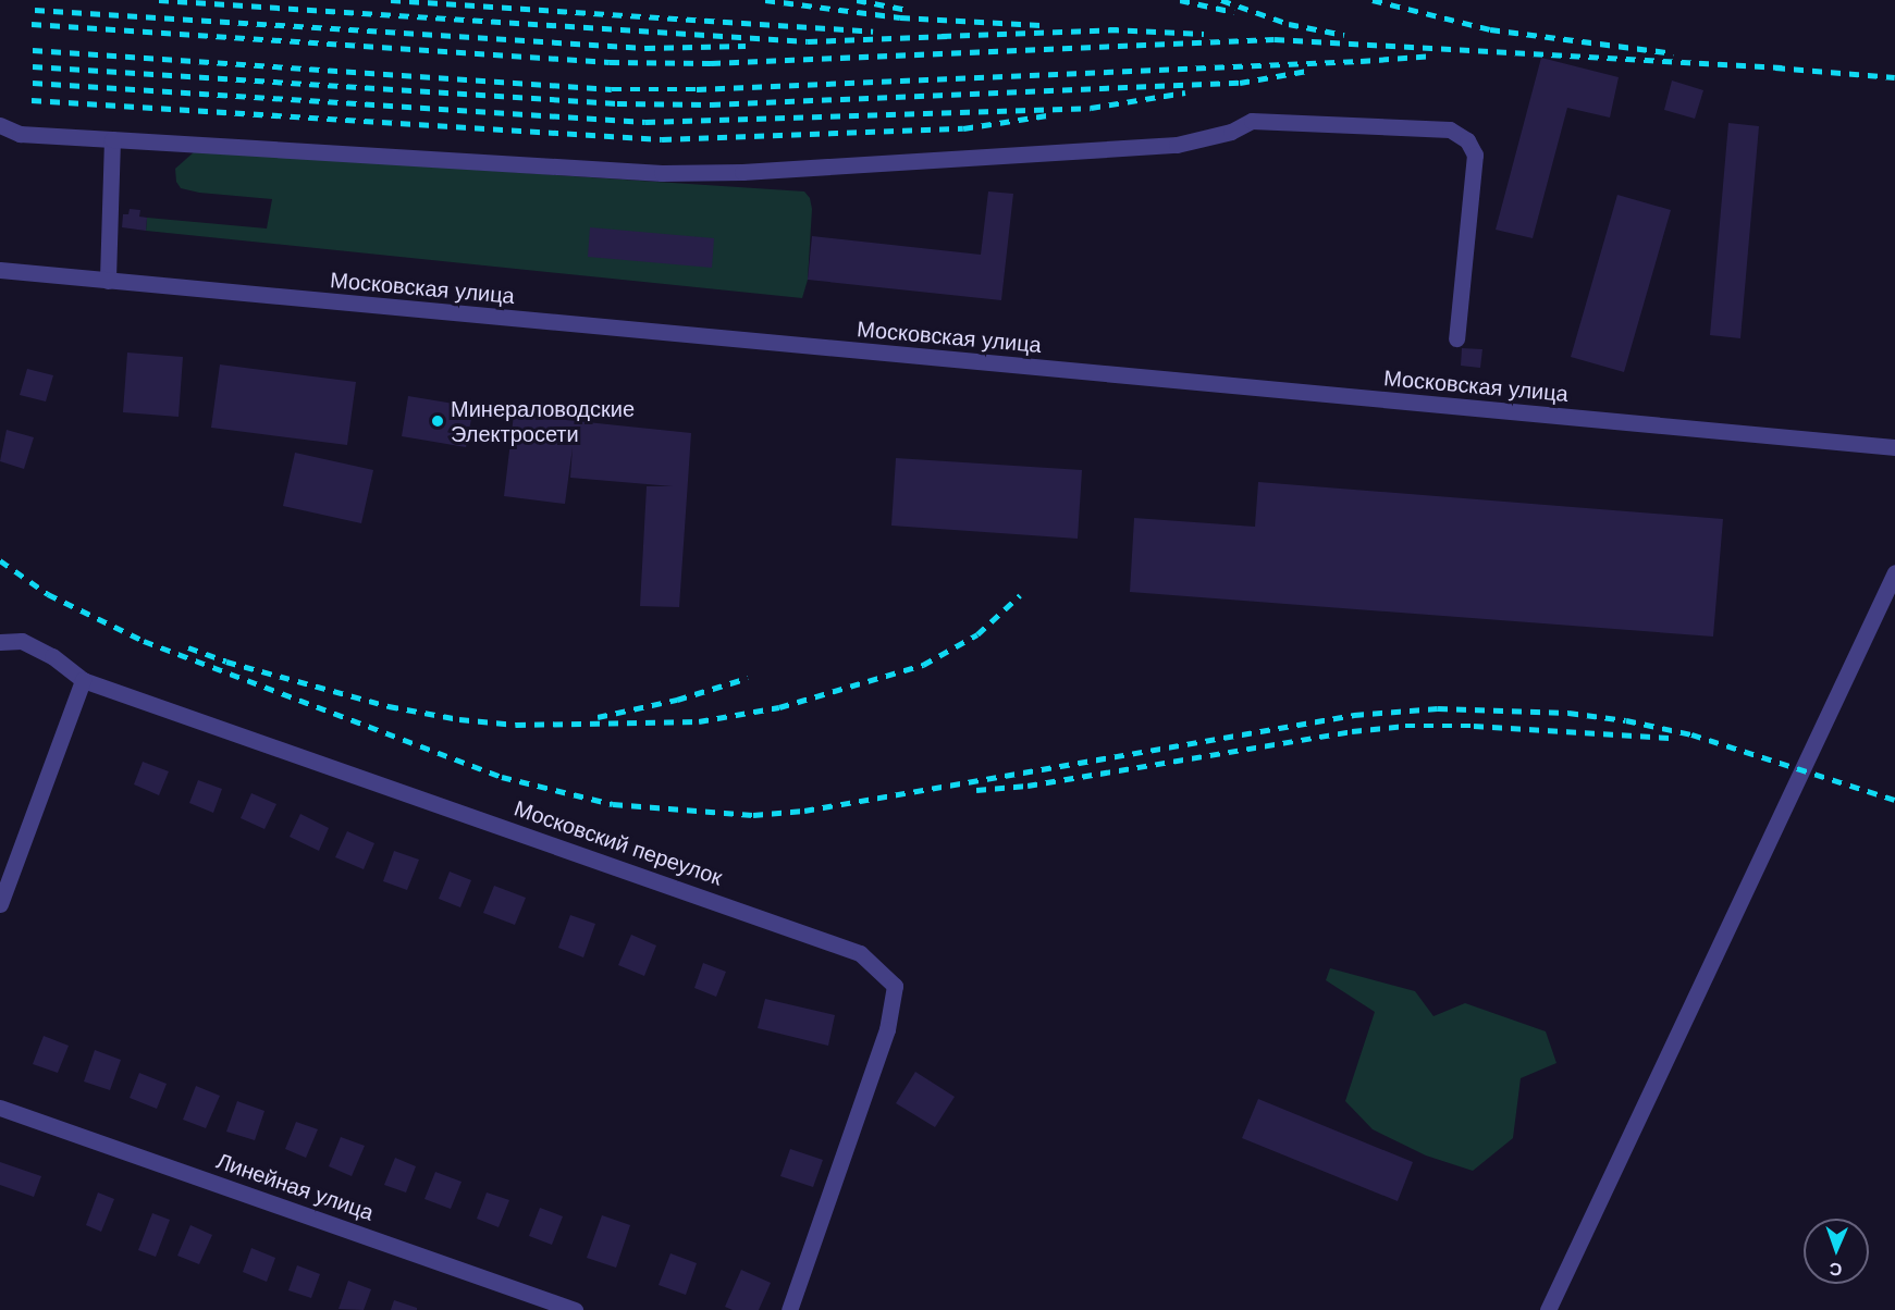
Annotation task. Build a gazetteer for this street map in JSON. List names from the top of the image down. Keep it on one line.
{"streets":{"street":["Московская улица","Московский переулок","Линейная улица"]},"places":["Минераловодские Электросети"],"north":"bottom"}
